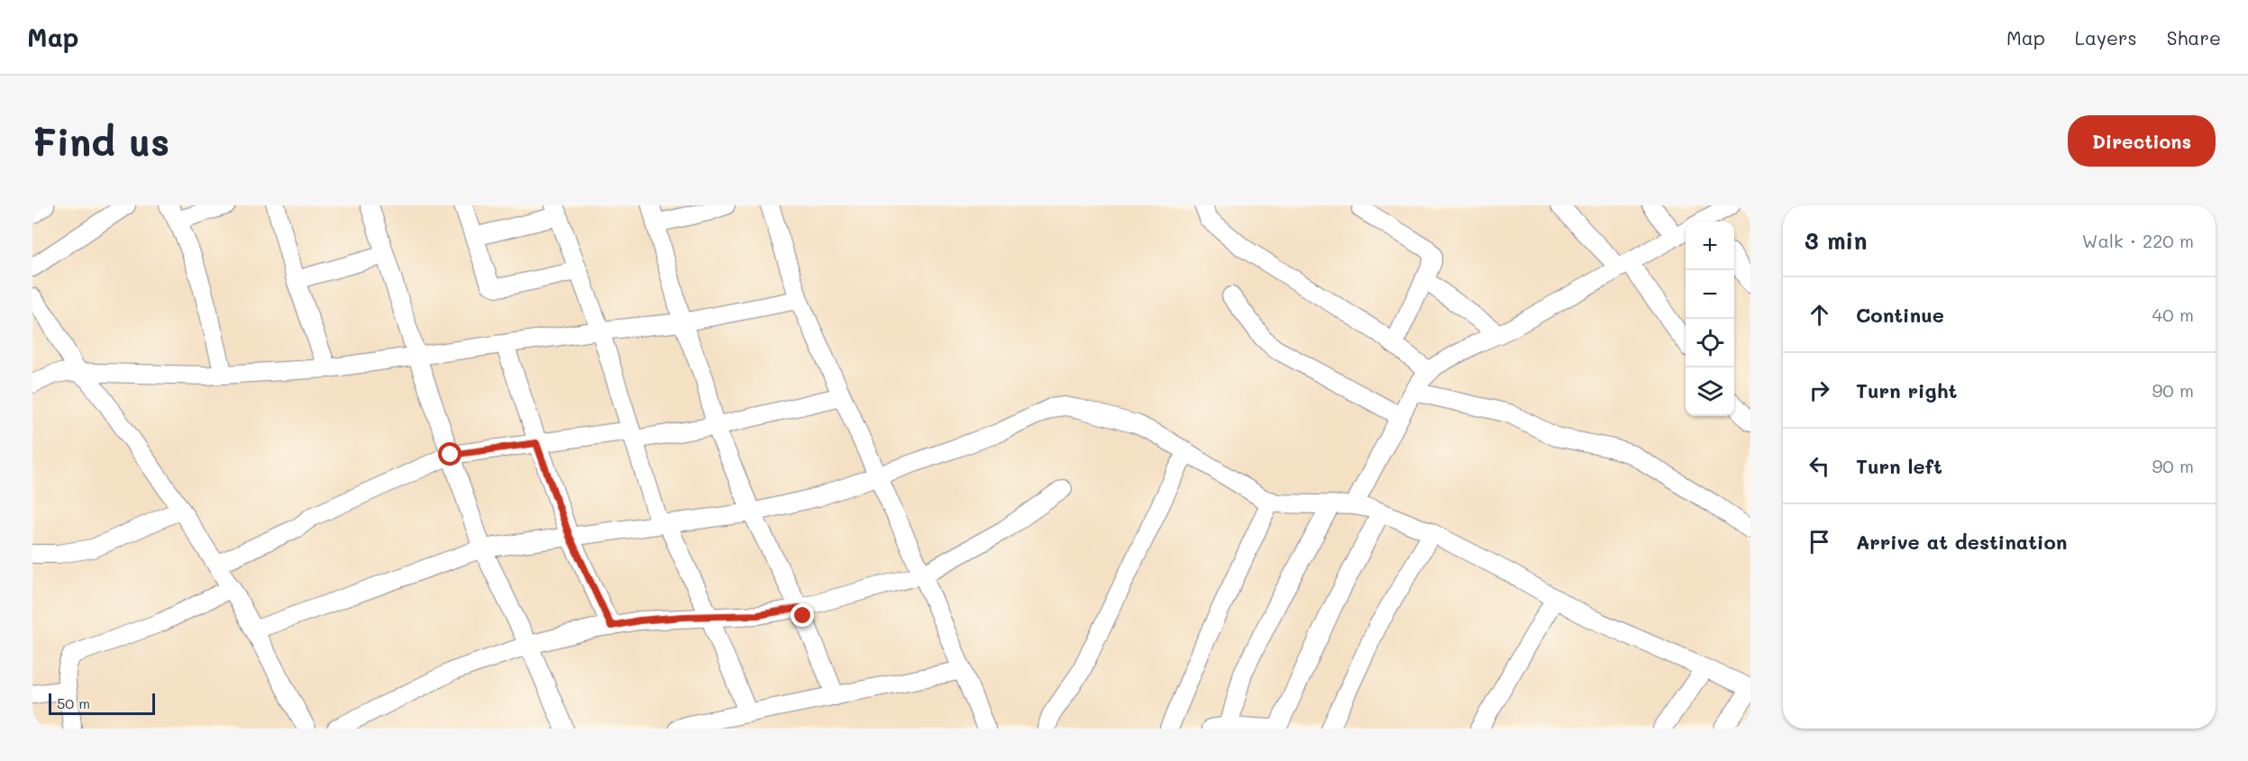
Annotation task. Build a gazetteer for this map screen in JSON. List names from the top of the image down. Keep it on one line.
{"scale_bar":"50 m","page":{"header":"Map","nav":["Map","Layers","Share"],"buttons":"Directions","title":"Find us","heading":["3 min","Walk · 220 m"],"map_buttons":["+","−"],"list":[["Continue","40 m"],["Turn right","90 m"],["Turn left","90 m"],"Arrive at destination"],"scale":"50 m"}}
